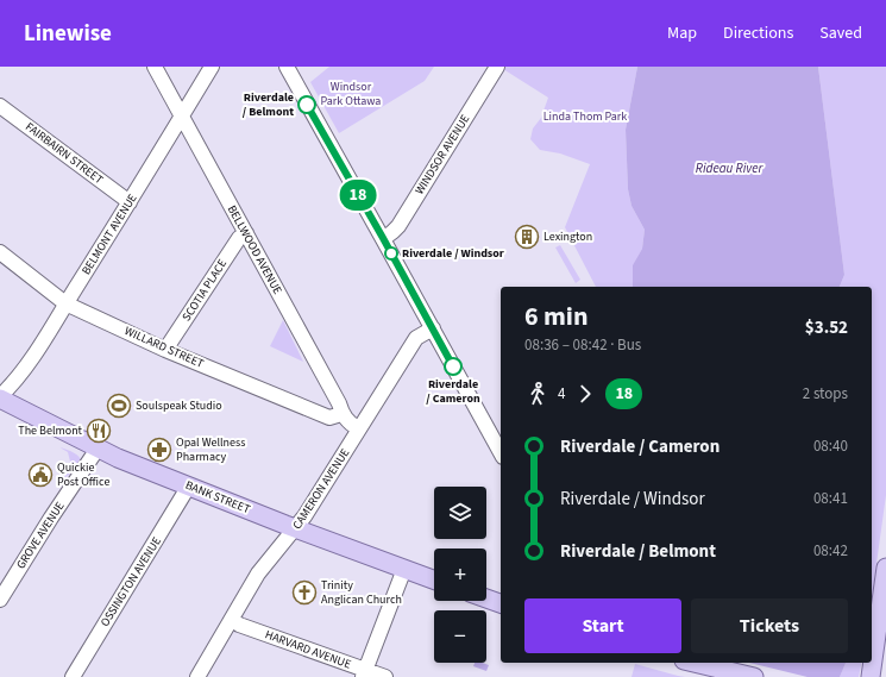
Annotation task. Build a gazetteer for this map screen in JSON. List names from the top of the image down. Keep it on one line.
{"streets":{"main road":["BANK STREET"],"street":["FAIRBAIRN STREET","WINDSOR AVENUE","BELMONT AVENUE","BELLWOOD AVENUE","SCOTIA PLACE","WILLARD STREET","CAMERON AVENUE","GROVE AVENUE","OSSINGTON AVENUE","HARVARD AVENUE"]},"crossings":[["FAIRBAIRN STREET","BELMONT AVENUE"],["BELMONT AVENUE","BELLWOOD AVENUE"],["BELMONT AVENUE","WILLARD STREET"],["BELMONT AVENUE","BANK STREET"],["BELLWOOD AVENUE","SCOTIA PLACE"],["BELLWOOD AVENUE","WILLARD STREET"],["BELLWOOD AVENUE","CAMERON AVENUE"],["SCOTIA PLACE","WILLARD STREET"],["CAMERON AVENUE","BANK STREET"],["CAMERON AVENUE","HARVARD AVENUE"],["BANK STREET","GROVE AVENUE"],["BANK STREET","OSSINGTON AVENUE"]],"water":["Rideau River"],"parks":["Windsor Park Ottawa","Linda Thom Park"],"places":{"other":["Riverdale / Belmont","Riverdale / Windsor","Riverdale / Cameron"],"building":["Lexington"],"sports":["Soulspeak Studio"],"restaurant":["The Belmont"],"pharmacy":["Opal Wellness Pharmacy"],"public building":["Quickie Post Office"],"church":["Trinity Anglican Church"]},"lines":["bus line 18"],"page":{"header":"Linewise","nav":["Map","Directions","Saved"],"on_map":"18","heading":["6 min","08:36 – 08:42 · Bus","$3.52"],"legs":["4","18","2 stops"],"list":[{"name":"Riverdale / Cameron","value":"08:40"},{"name":"Riverdale / Windsor","value":"08:41"},{"name":"Riverdale / Belmont","value":"08:42"}],"map_buttons":["+","−"],"buttons":["Start","Tickets"]}}
